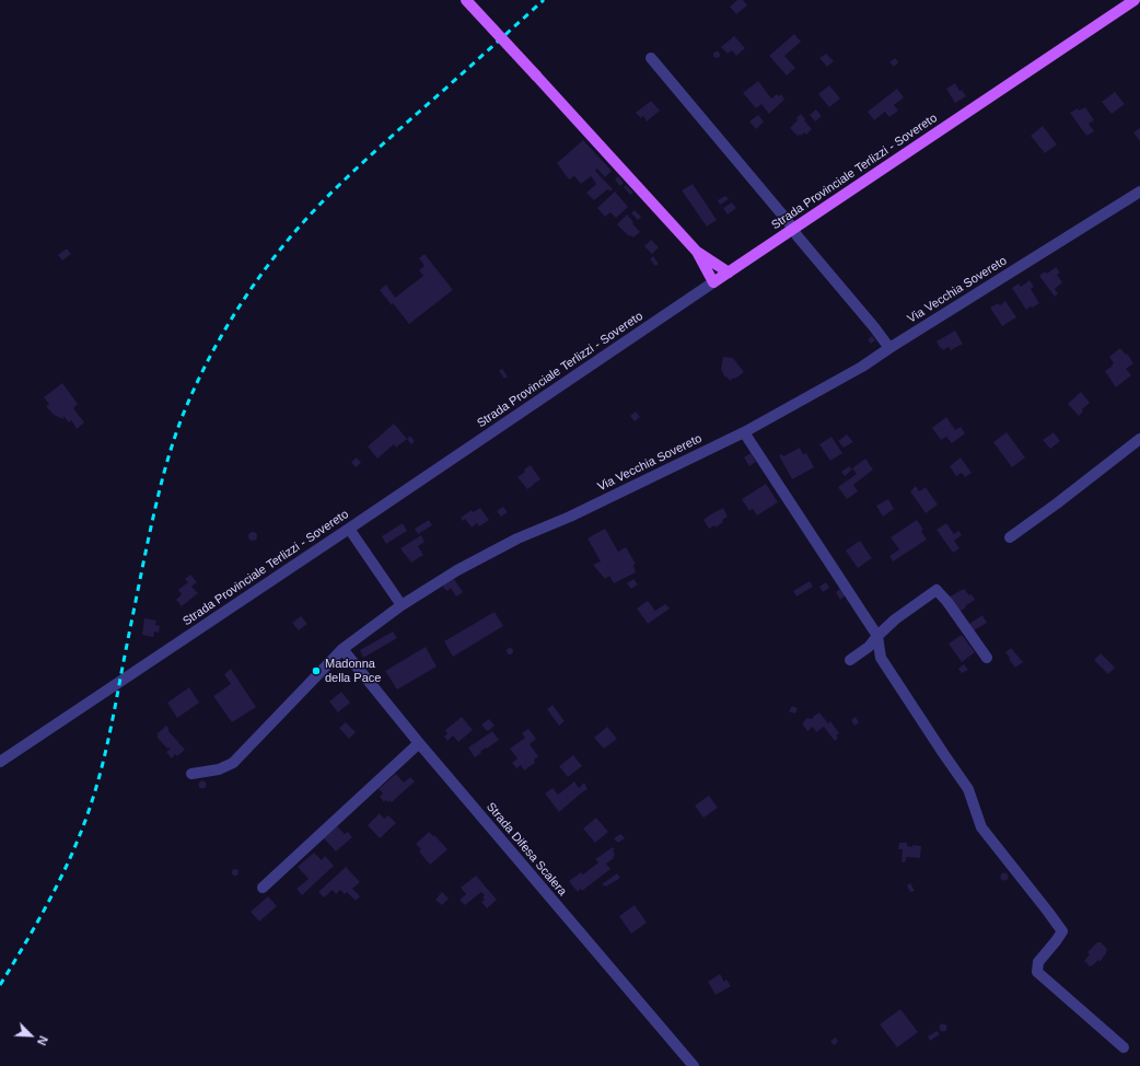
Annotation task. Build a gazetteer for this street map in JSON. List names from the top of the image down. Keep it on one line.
{"streets":{"main road":["Strada Provinciale Terlizzi - Sovereto"],"street":["Via Vecchia Sovereto","Strada Difesa Scalera"]},"crossings":[["Via Vecchia Sovereto","Strada Difesa Scalera"]],"places":["Madonna della Pace"],"north":"bottom right"}
